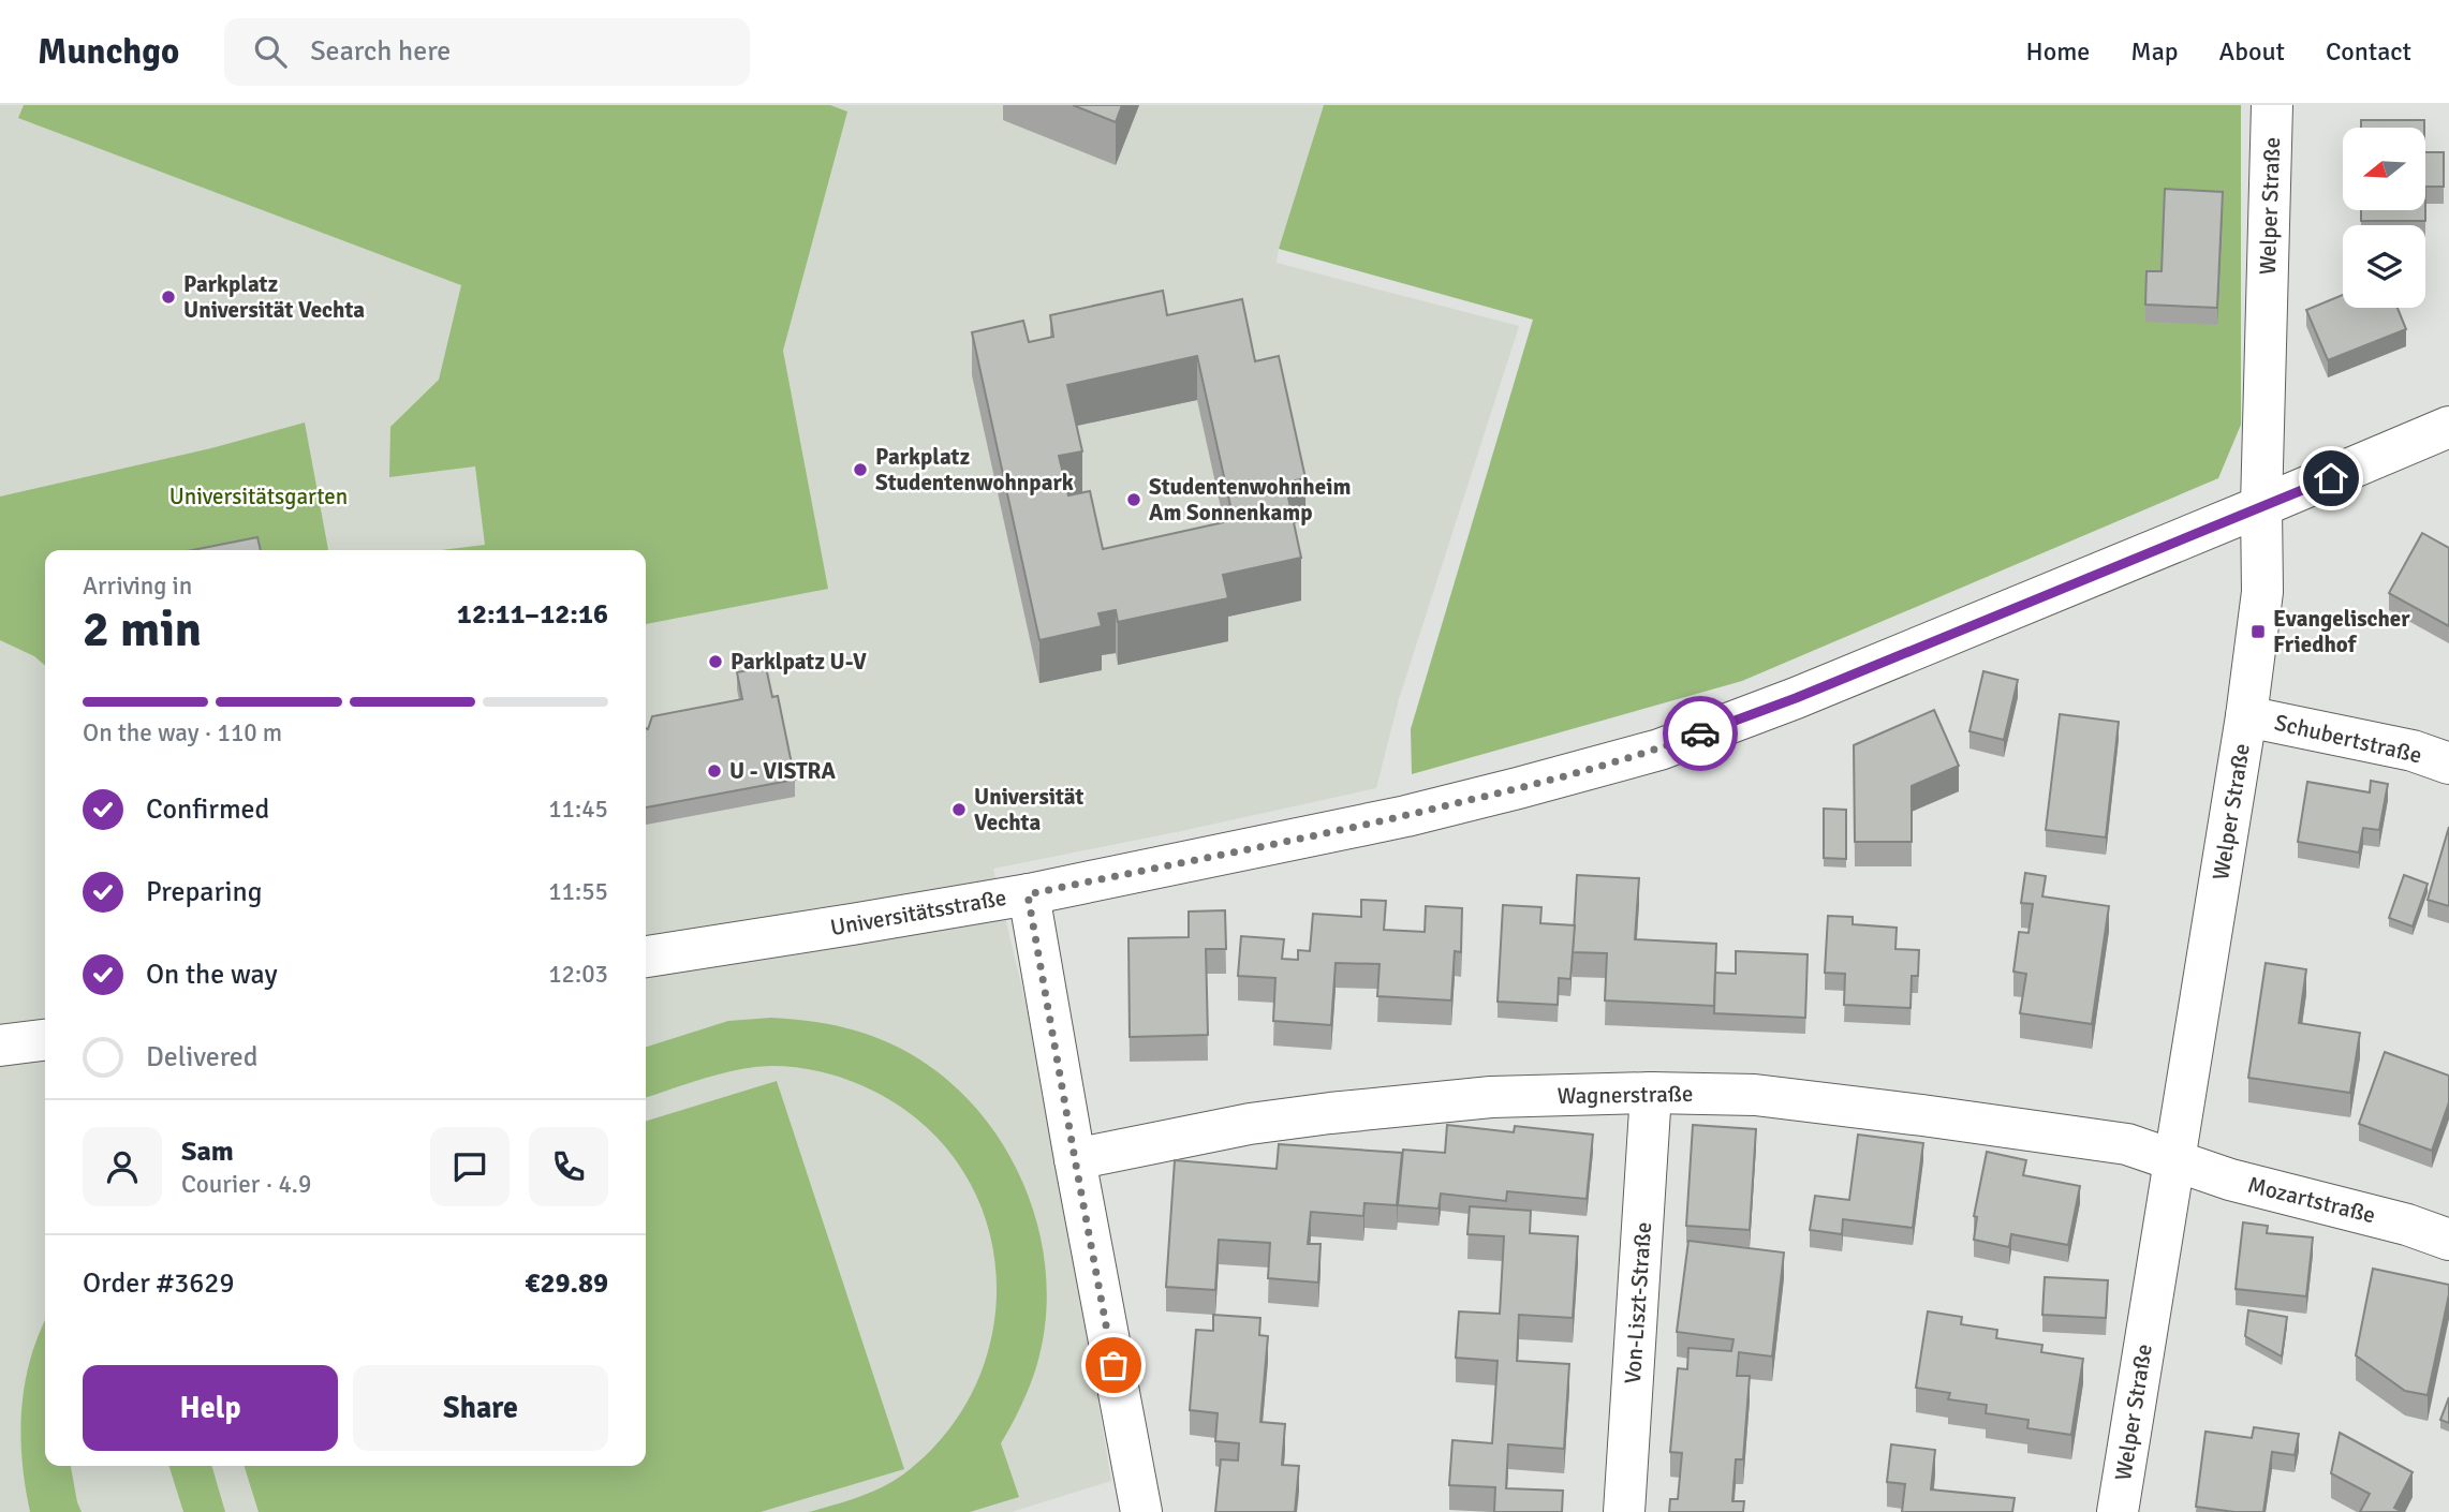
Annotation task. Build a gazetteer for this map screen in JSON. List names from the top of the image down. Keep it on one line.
{"streets":{"street":["Welper Straße","Schubertstraße","Universitätsstraße","Wagnerstraße","Mozartstraße","Von-Liszt-Straße"]},"crossings":[["Welper Straße","Schubertstraße"],["Welper Straße","Universitätsstraße"],["Welper Straße","Wagnerstraße"],["Welper Straße","Mozartstraße"],["Wagnerstraße","Mozartstraße"],["Wagnerstraße","Von-Liszt-Straße"]],"parks":["Universitätsgarten"],"places":{"other":["Parkplatz Universität Vechta","Parkplatz Studentenwohnpark","Studentenwohnheim Am Sonnenkamp","Parklpatz U-V","U - VISTRA","Universität Vechta"],"transit":["Evangelischer Friedhof"]},"north":"left","page":{"header":"Munchgo","search":"Search here","nav":["Home","Map","About","Contact"],"heading":["2 min","Arriving in","12:11–12:16"],"panel":["Sam","Courier · 4.9","Order #3629","€29.89"],"bar":"On the way · 110 m","list":[["Confirmed","11:45"],["Preparing","11:55"],["On the way","12:03"],"Delivered"],"buttons":["Help","Share"]}}
